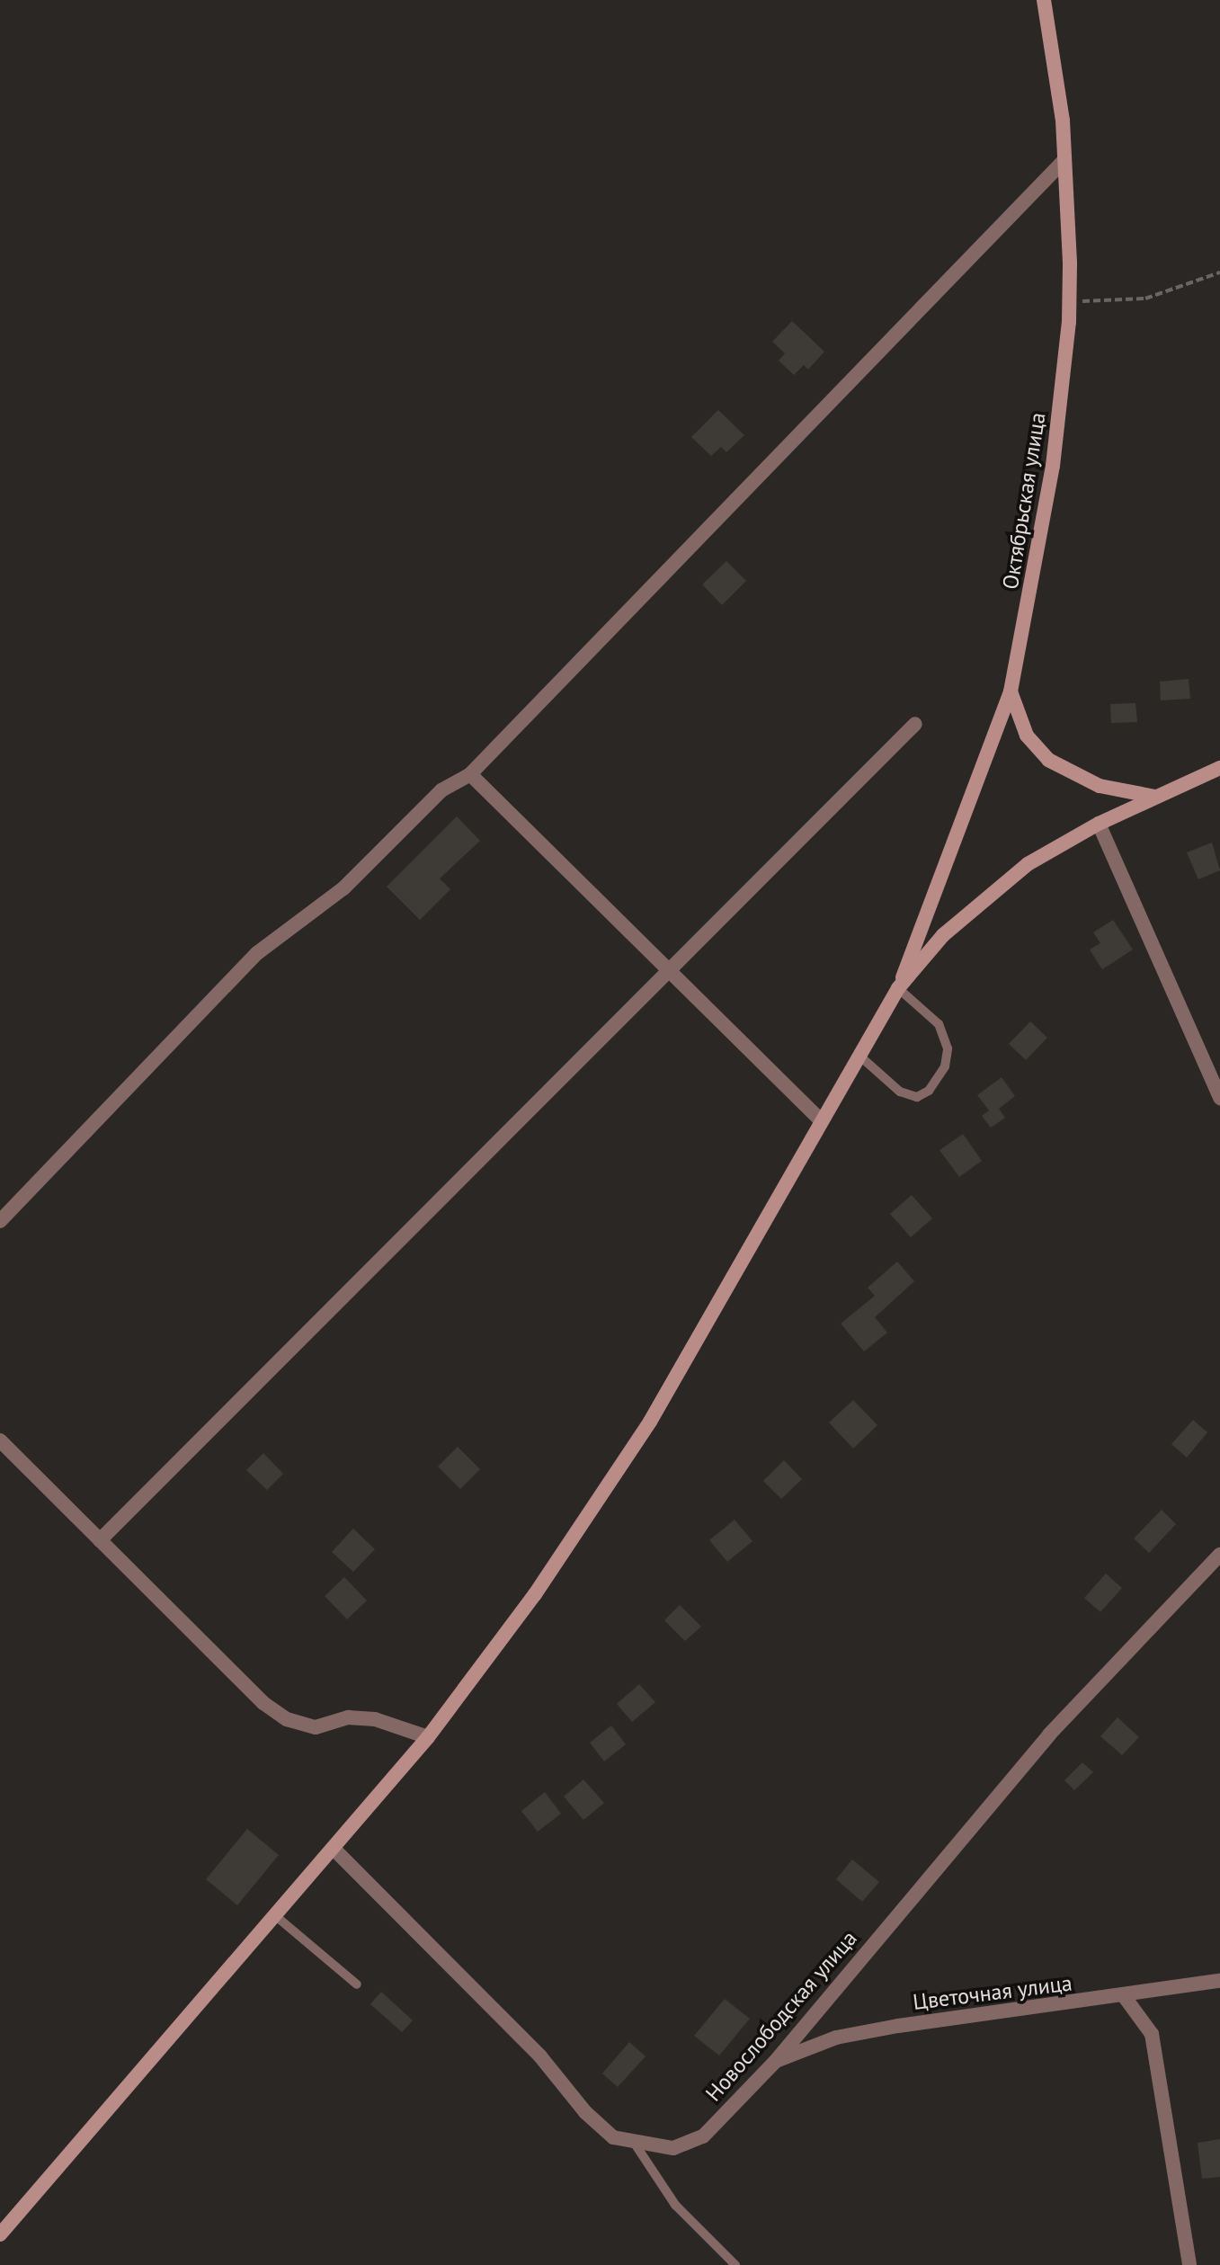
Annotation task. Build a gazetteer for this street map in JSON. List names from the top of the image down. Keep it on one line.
{"streets":{"street":["Октябрьская улица","Цветочная улица","Новослободская улица"]},"crossings":[["Цветочная улица","Новослободская улица"]]}
